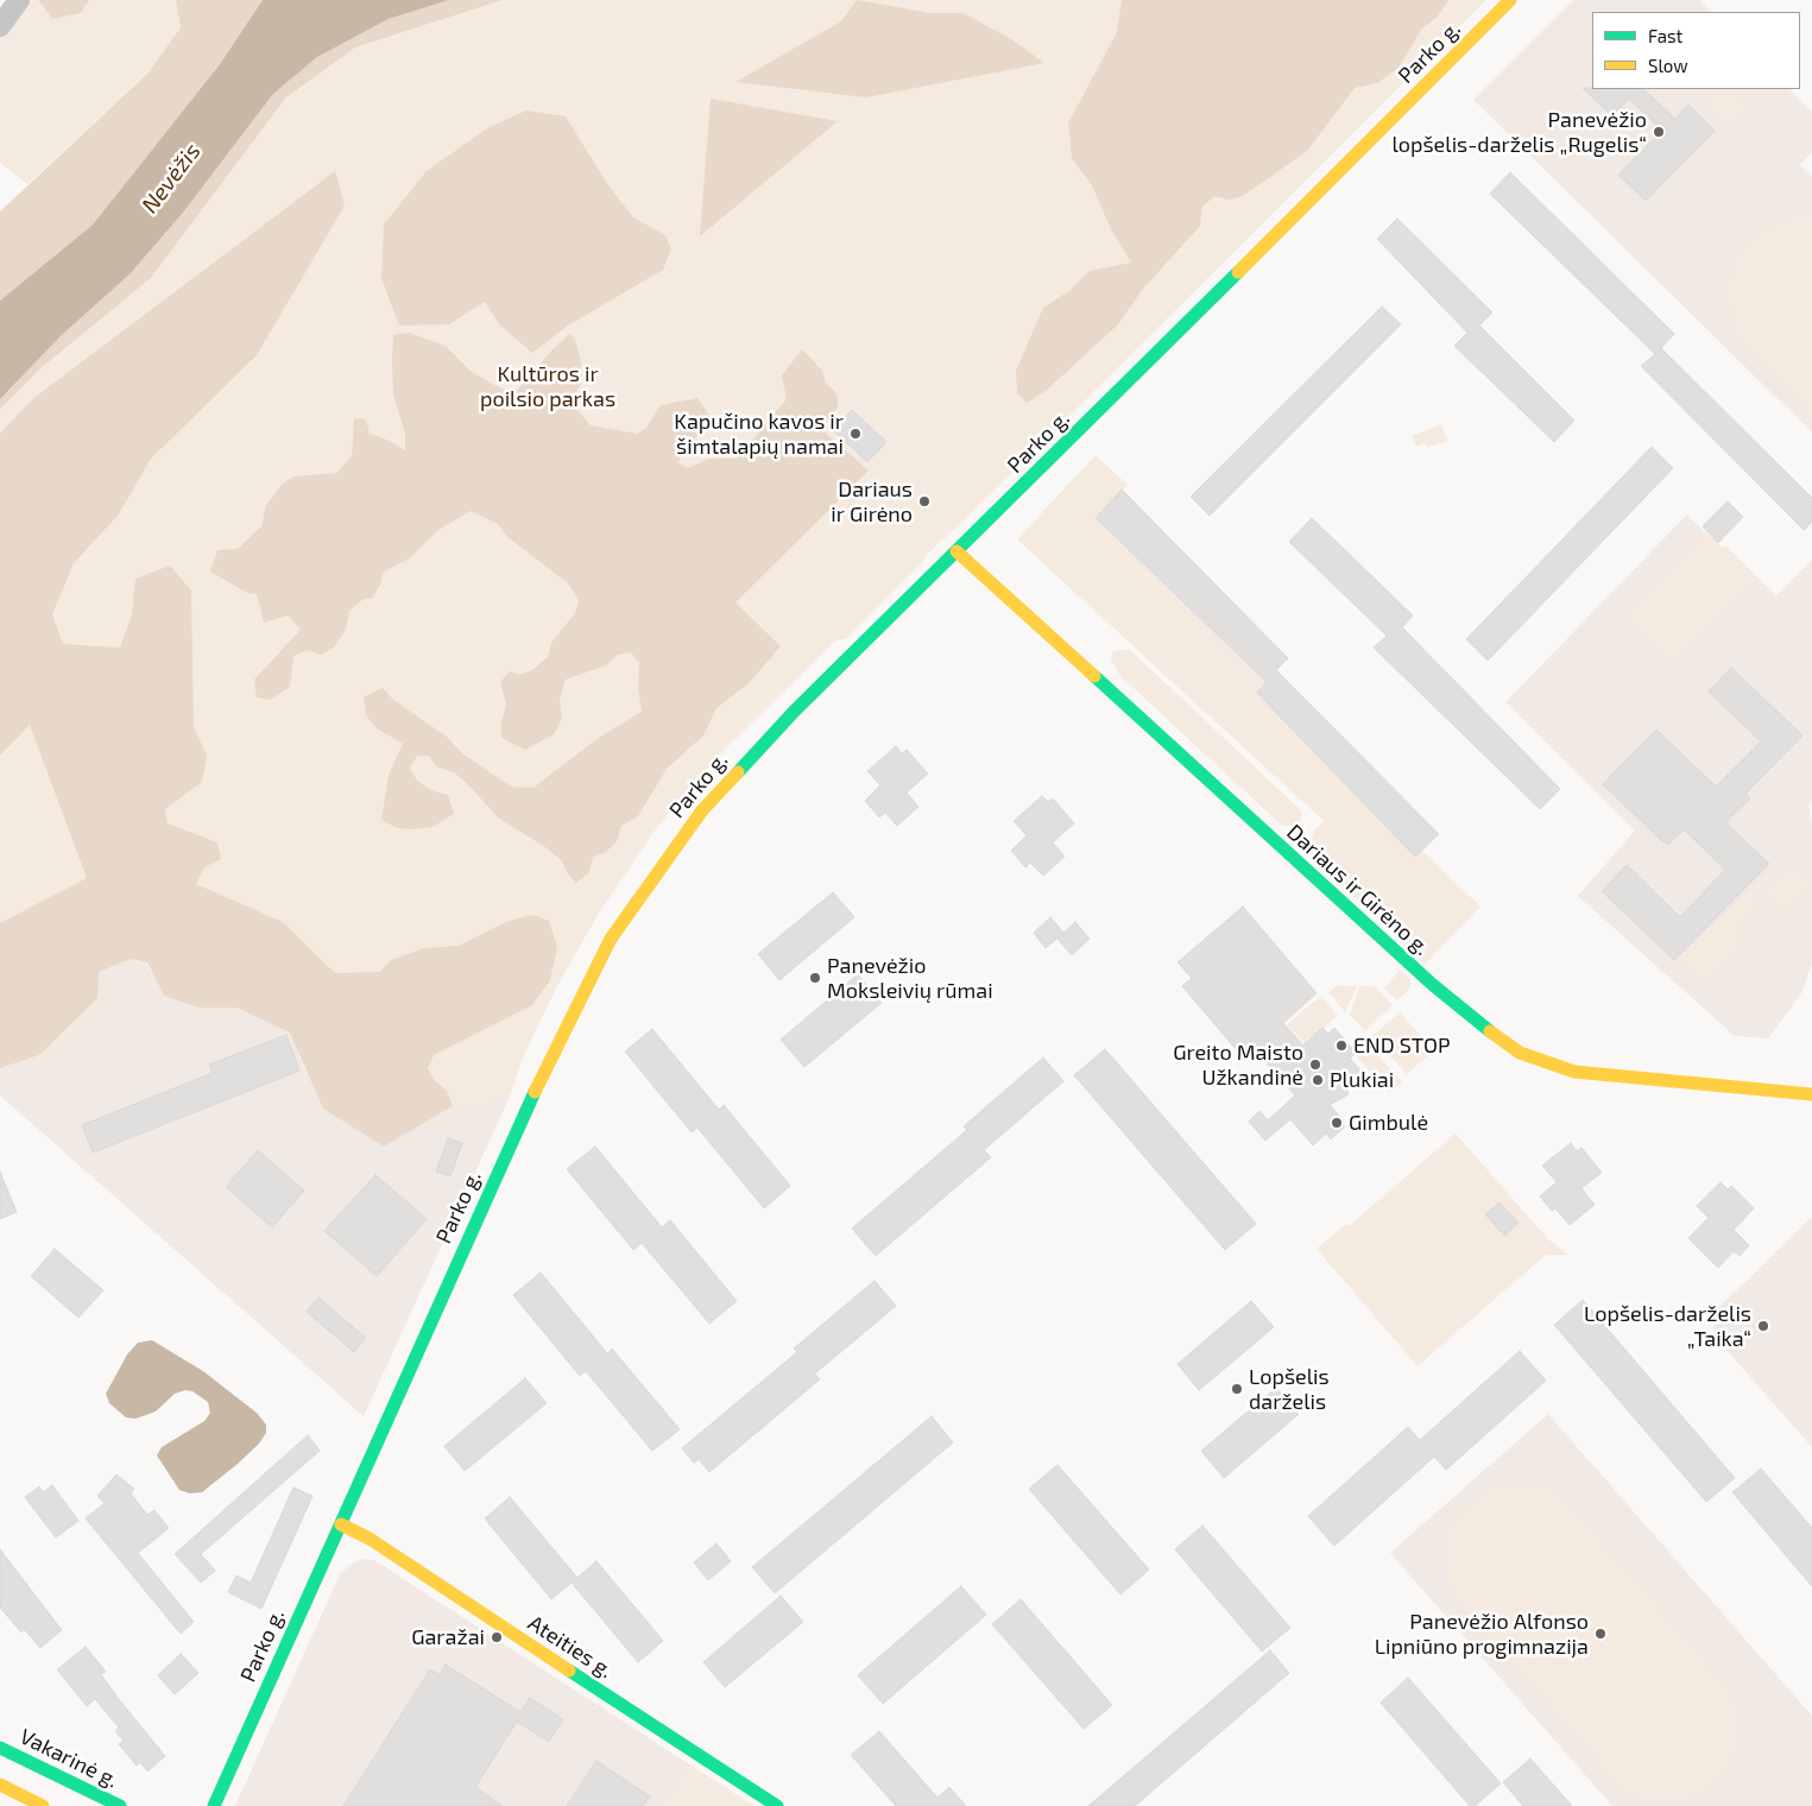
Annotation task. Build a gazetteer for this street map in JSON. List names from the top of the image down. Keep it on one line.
{"streets":{"main road":["Parko g.","Dariaus ir Girėno g.","Ateities g.","Vakarinė g."]},"crossings":[["Parko g.","Dariaus ir Girėno g."],["Parko g.","Ateities g."]],"water":["Nevėžis"],"parks":["Kultūros ir poilsio parkas"],"places":["Panevėžio lopšelis-darželis „Rugelis“","Kapučino kavos ir šimtalapių namai","Dariaus ir Girėno","Panevėžio Moksleivių rūmai","END STOP","Greito Maisto Užkandinė","Plukiai","Gimbulė","Lopšelis-darželis „Taika“","Lopšelis darželis","Panevėžio Alfonso Lipniūno progimnazija","Garažai"],"legend":["Fast","Slow"]}
